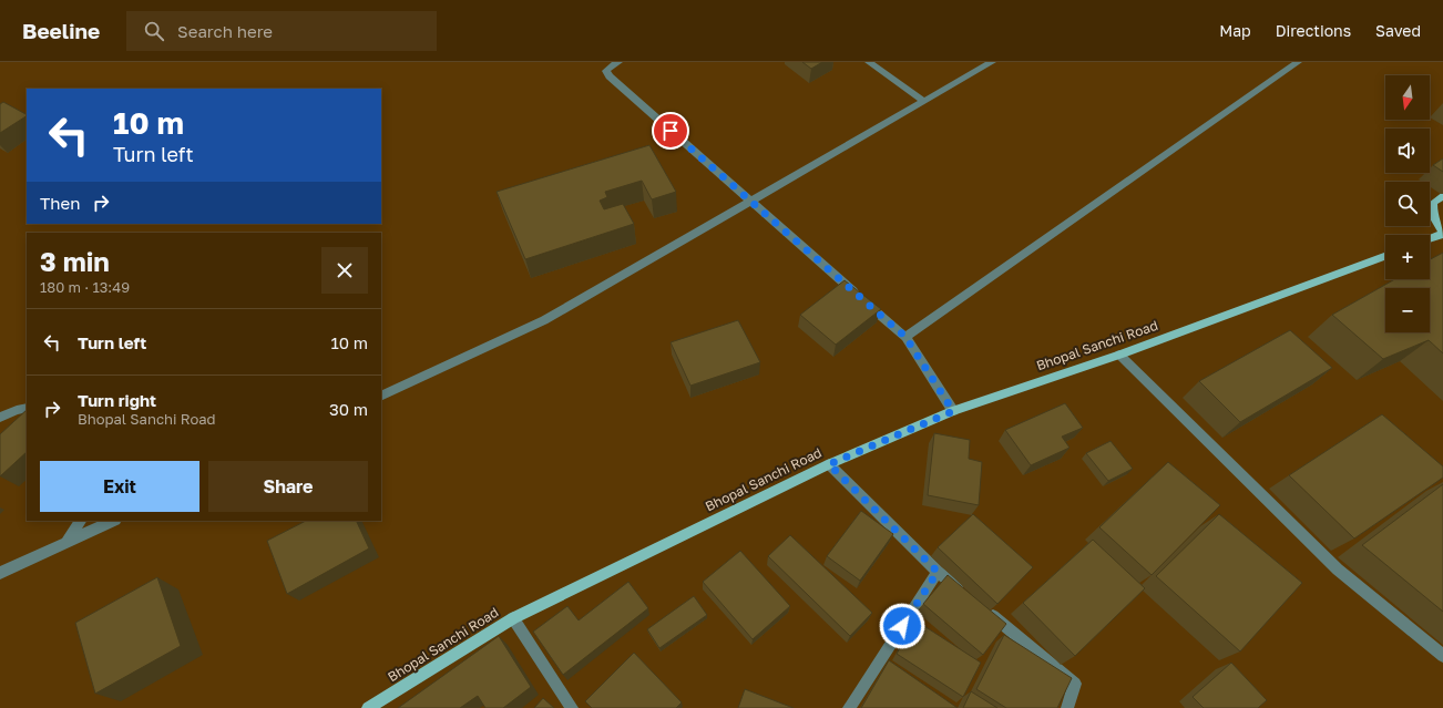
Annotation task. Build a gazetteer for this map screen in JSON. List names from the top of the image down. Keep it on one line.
{"streets":{"main road":["Bhopal Sanchi Road"]},"north":"bottom","page":{"header":"Beeline","search":"Search here","nav":["Map","Directions","Saved"],"map_buttons":["+","−"],"turn":["10 m","Turn left"],"then":"Then","heading":["3 min","180 m · 13:49"],"list":[{"name":"Turn left","value":"10 m"},{"name":"Turn right","note":"Bhopal Sanchi Road","value":"30 m"}],"buttons":["Exit","Share"]}}
